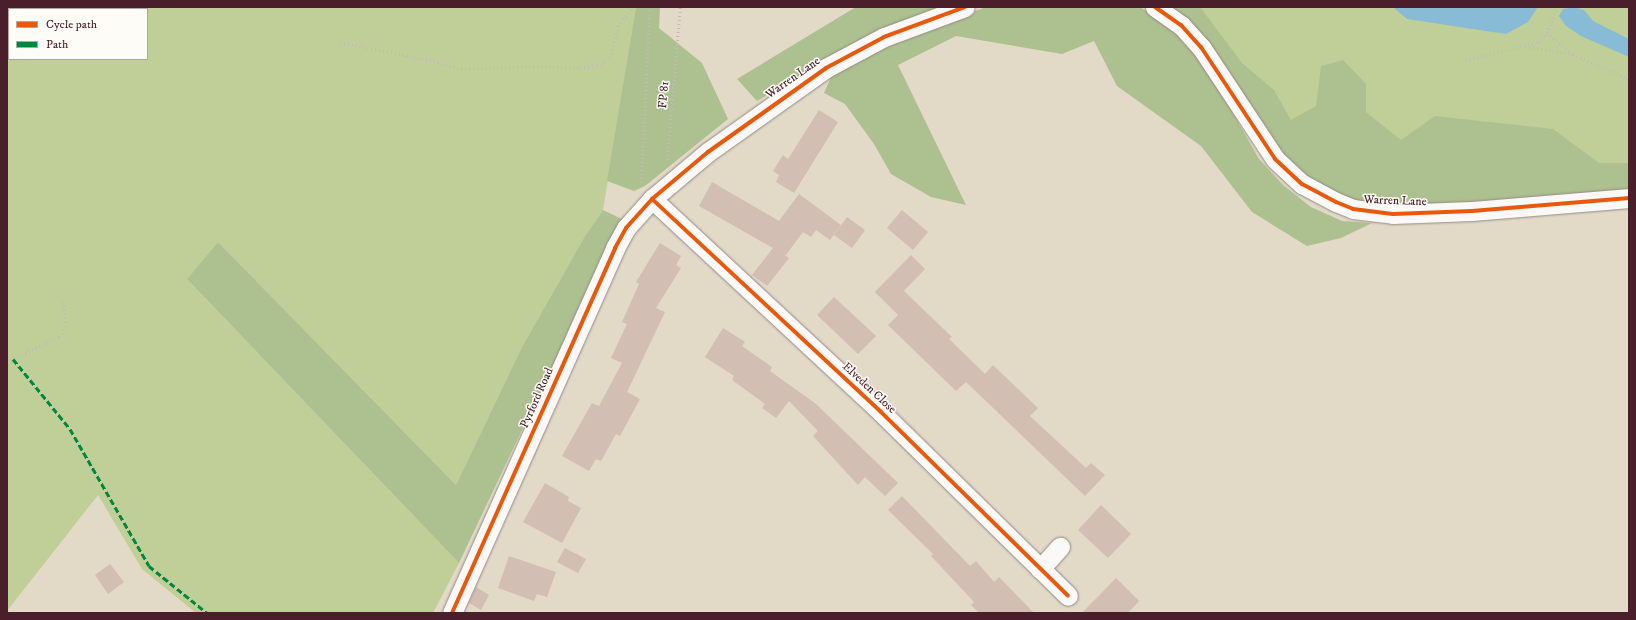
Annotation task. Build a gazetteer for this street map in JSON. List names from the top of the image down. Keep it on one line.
{"streets":{"street":["Warren Lane","Elveden Close","Pyrford Road"],"path":["FP 81"]},"crossings":[["Warren Lane","FP 81"],["Warren Lane","Elveden Close"],["Warren Lane","Pyrford Road"],["Elveden Close","Pyrford Road"]],"legend":["Cycle path","Path"]}
